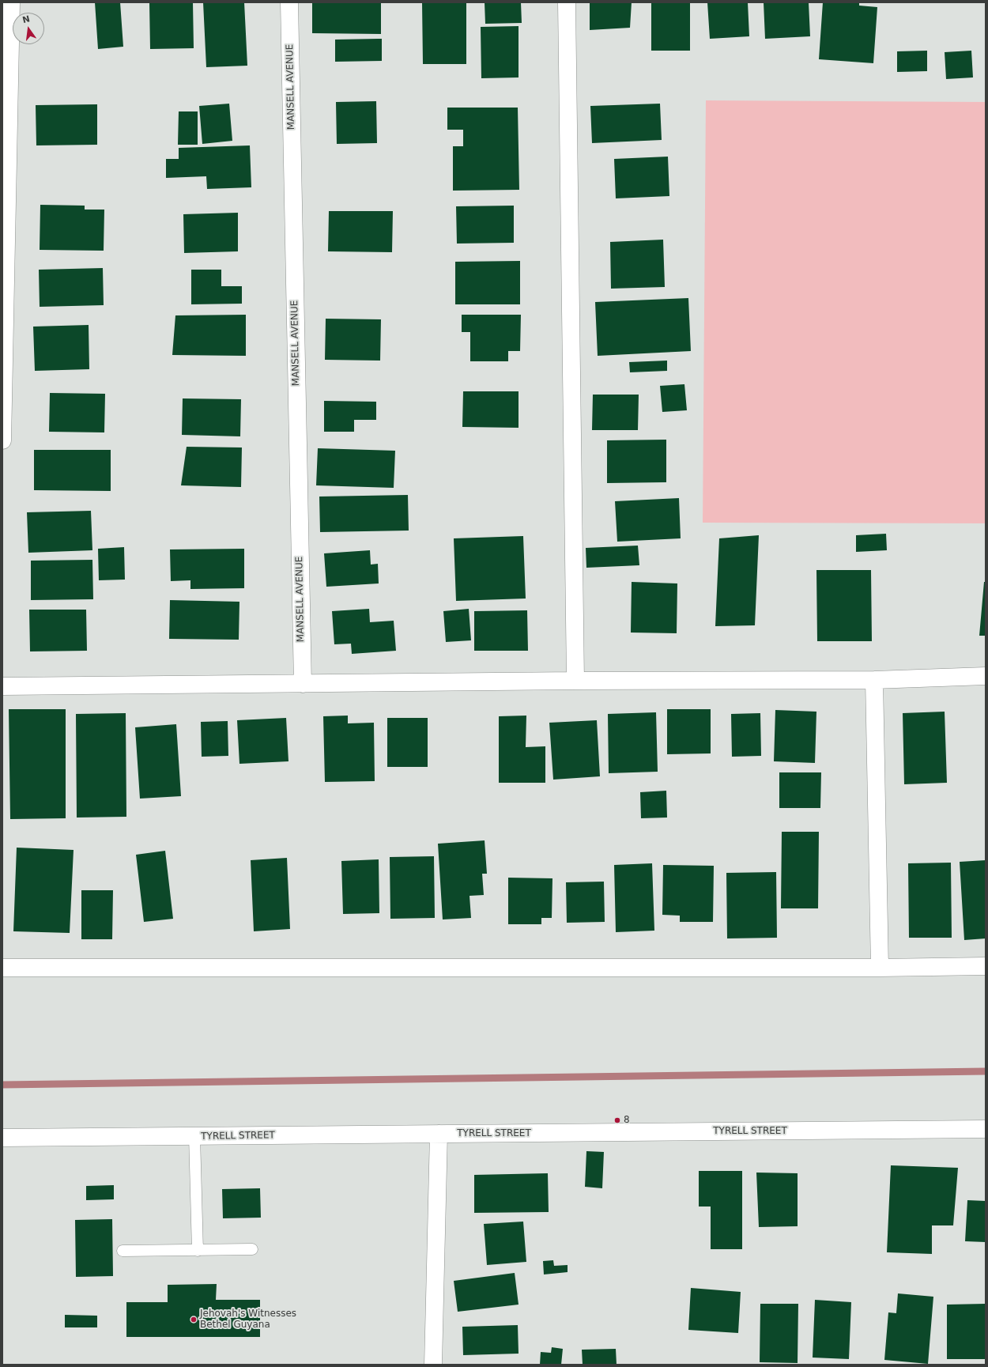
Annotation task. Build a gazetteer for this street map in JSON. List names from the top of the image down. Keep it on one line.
{"streets":{"street":["MANSELL AVENUE","TYRELL STREET"]},"places":["8","Jehovah's Witnesses Bethel Guyana"],"north":"top"}
